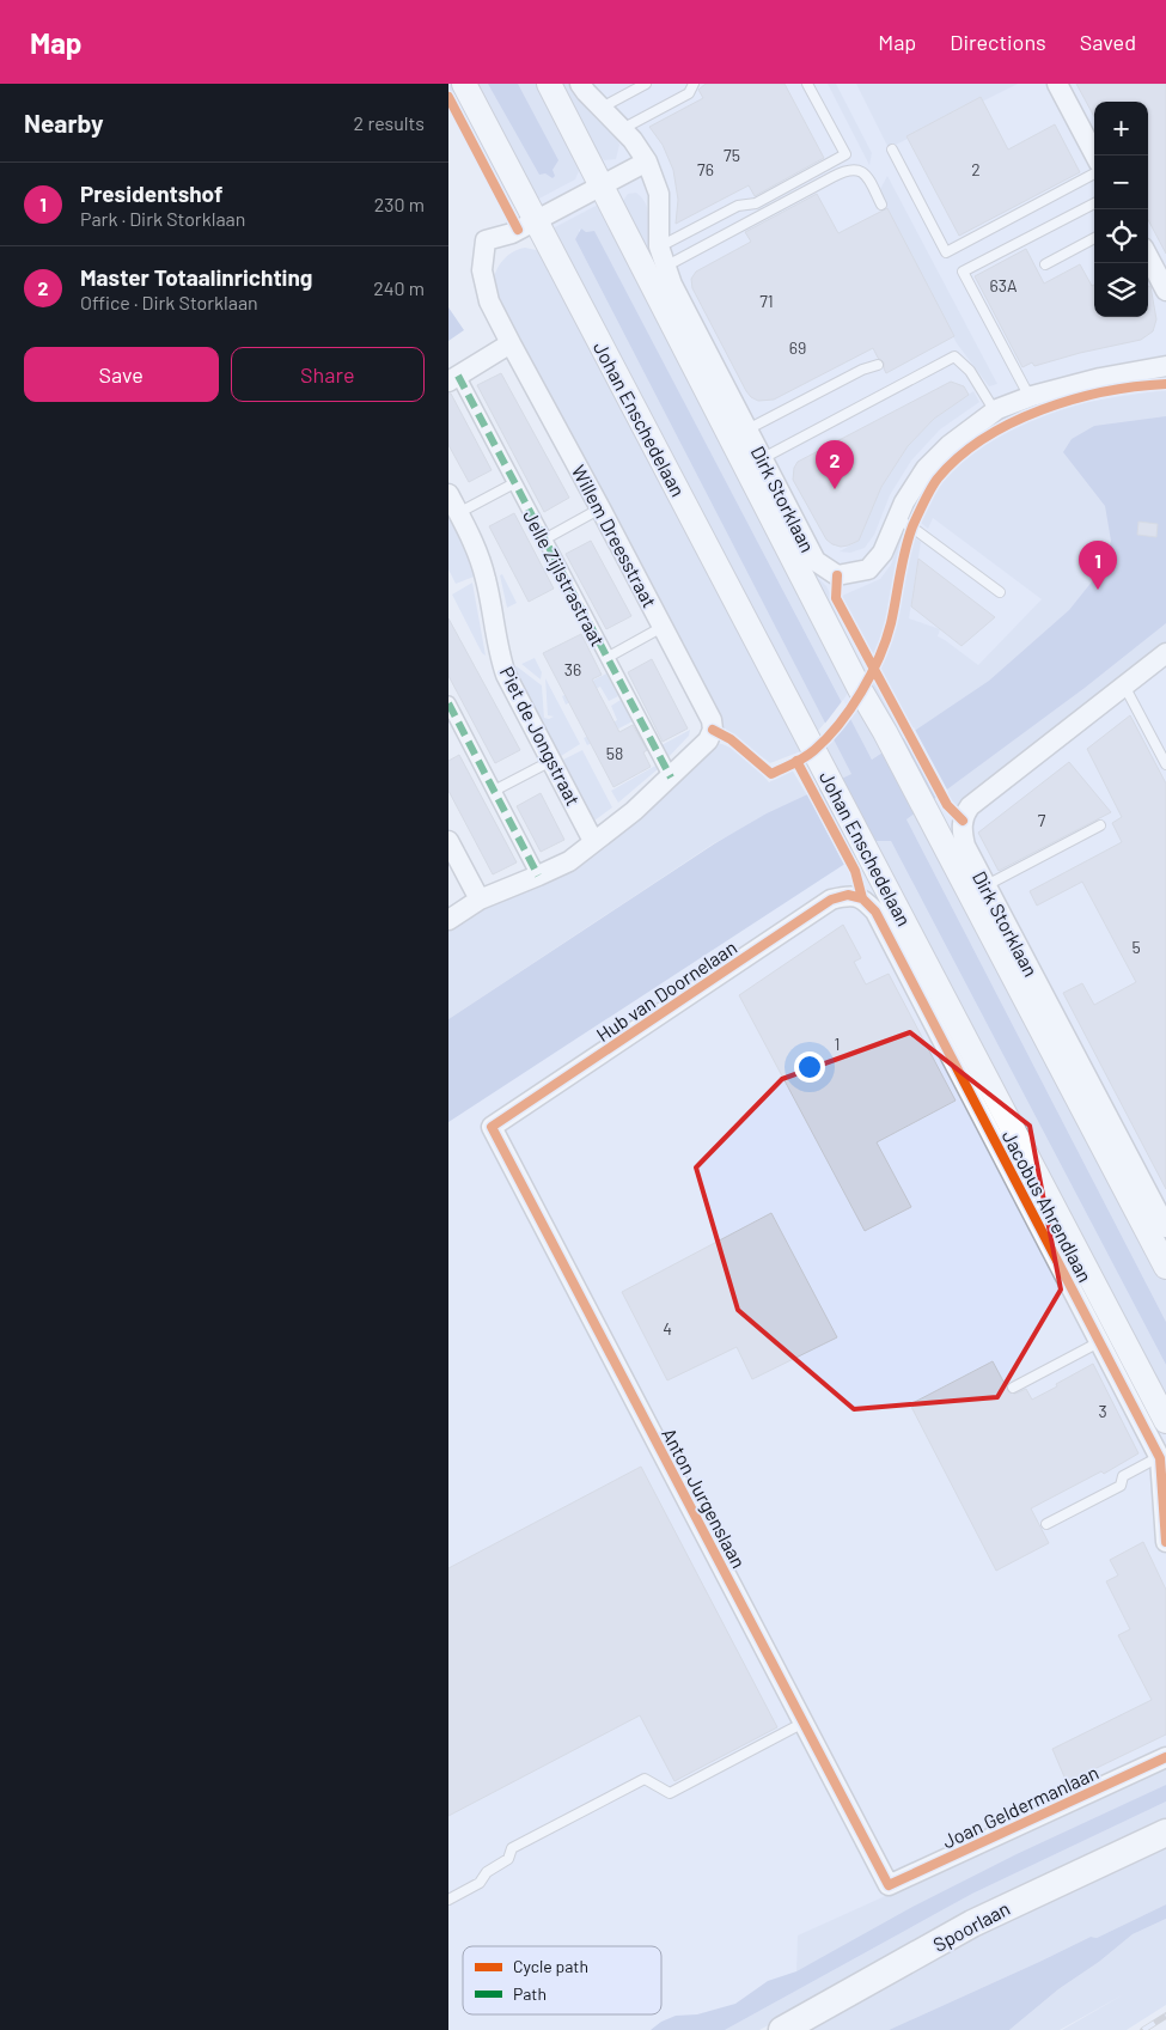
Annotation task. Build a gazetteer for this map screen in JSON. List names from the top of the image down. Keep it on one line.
{"streets":{"main road":["Spoorlaan"],"street":["Johan Enschedelaan","Dirk Storklaan","Willem Dreesstraat","Jelle Zijlstrastraat","Piet de Jongstraat","Hub van Doornelaan","Jacobus Ahrendlaan","Anton Jurgenslaan","Joan Geldermanlaan"]},"crossings":[["Johan Enschedelaan","Willem Dreesstraat"],["Willem Dreesstraat","Jelle Zijlstrastraat"],["Hub van Doornelaan","Jacobus Ahrendlaan"],["Hub van Doornelaan","Anton Jurgenslaan"],["Anton Jurgenslaan","Joan Geldermanlaan"]],"house_numbers":["75","76","2","63A","71","69","36","58","7","5","1","4","3"],"legend":["Cycle path","Path"],"page":{"header":"Map","nav":["Map","Directions","Saved"],"heading":["Nearby","2 results"],"map_buttons":["+","−"],"list":[{"mark":"1","name":"Presidentshof","note":"Park · Dirk Storklaan","value":"230 m"},{"mark":"2","name":"Master Totaalinrichting","note":"Office · Dirk Storklaan","value":"240 m"}],"buttons":["Save","Share"],"pins":["2","1"]}}
